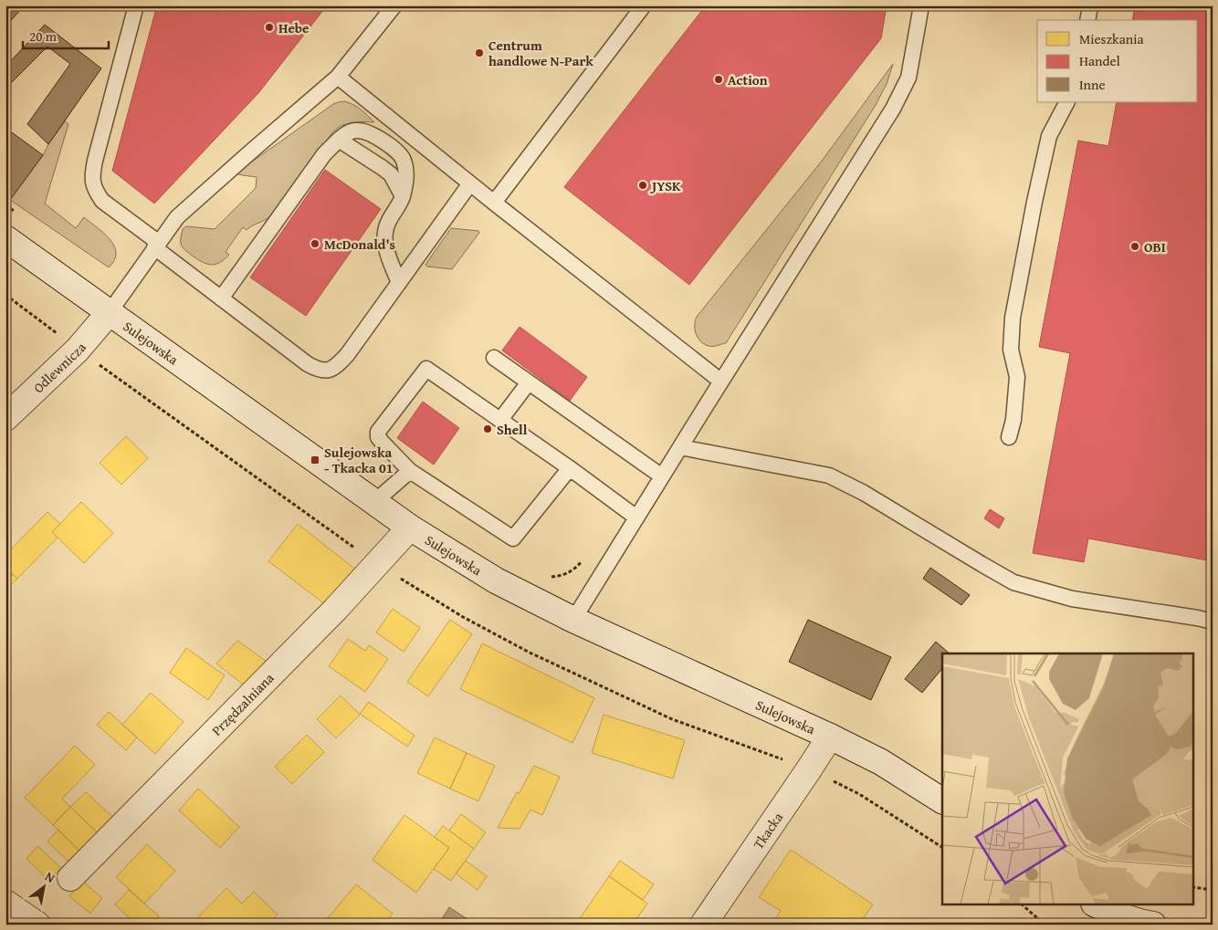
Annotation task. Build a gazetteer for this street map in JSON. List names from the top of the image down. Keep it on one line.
{"streets":{"main road":["Sulejowska","Odlewnicza","Przędzalniana","Tkacka"]},"crossings":[["Sulejowska","Odlewnicza"],["Sulejowska","Przędzalniana"],["Sulejowska","Tkacka"]],"places":{"other":["Hebe","Centrum handlowe N-Park","Action","JYSK","McDonald's","OBI","Shell"],"transit":["Sulejowska - Tkacka 01"]},"legend":["Mieszkania","Handel","Inne"],"scale_bar":"20 m","north":"top right"}
